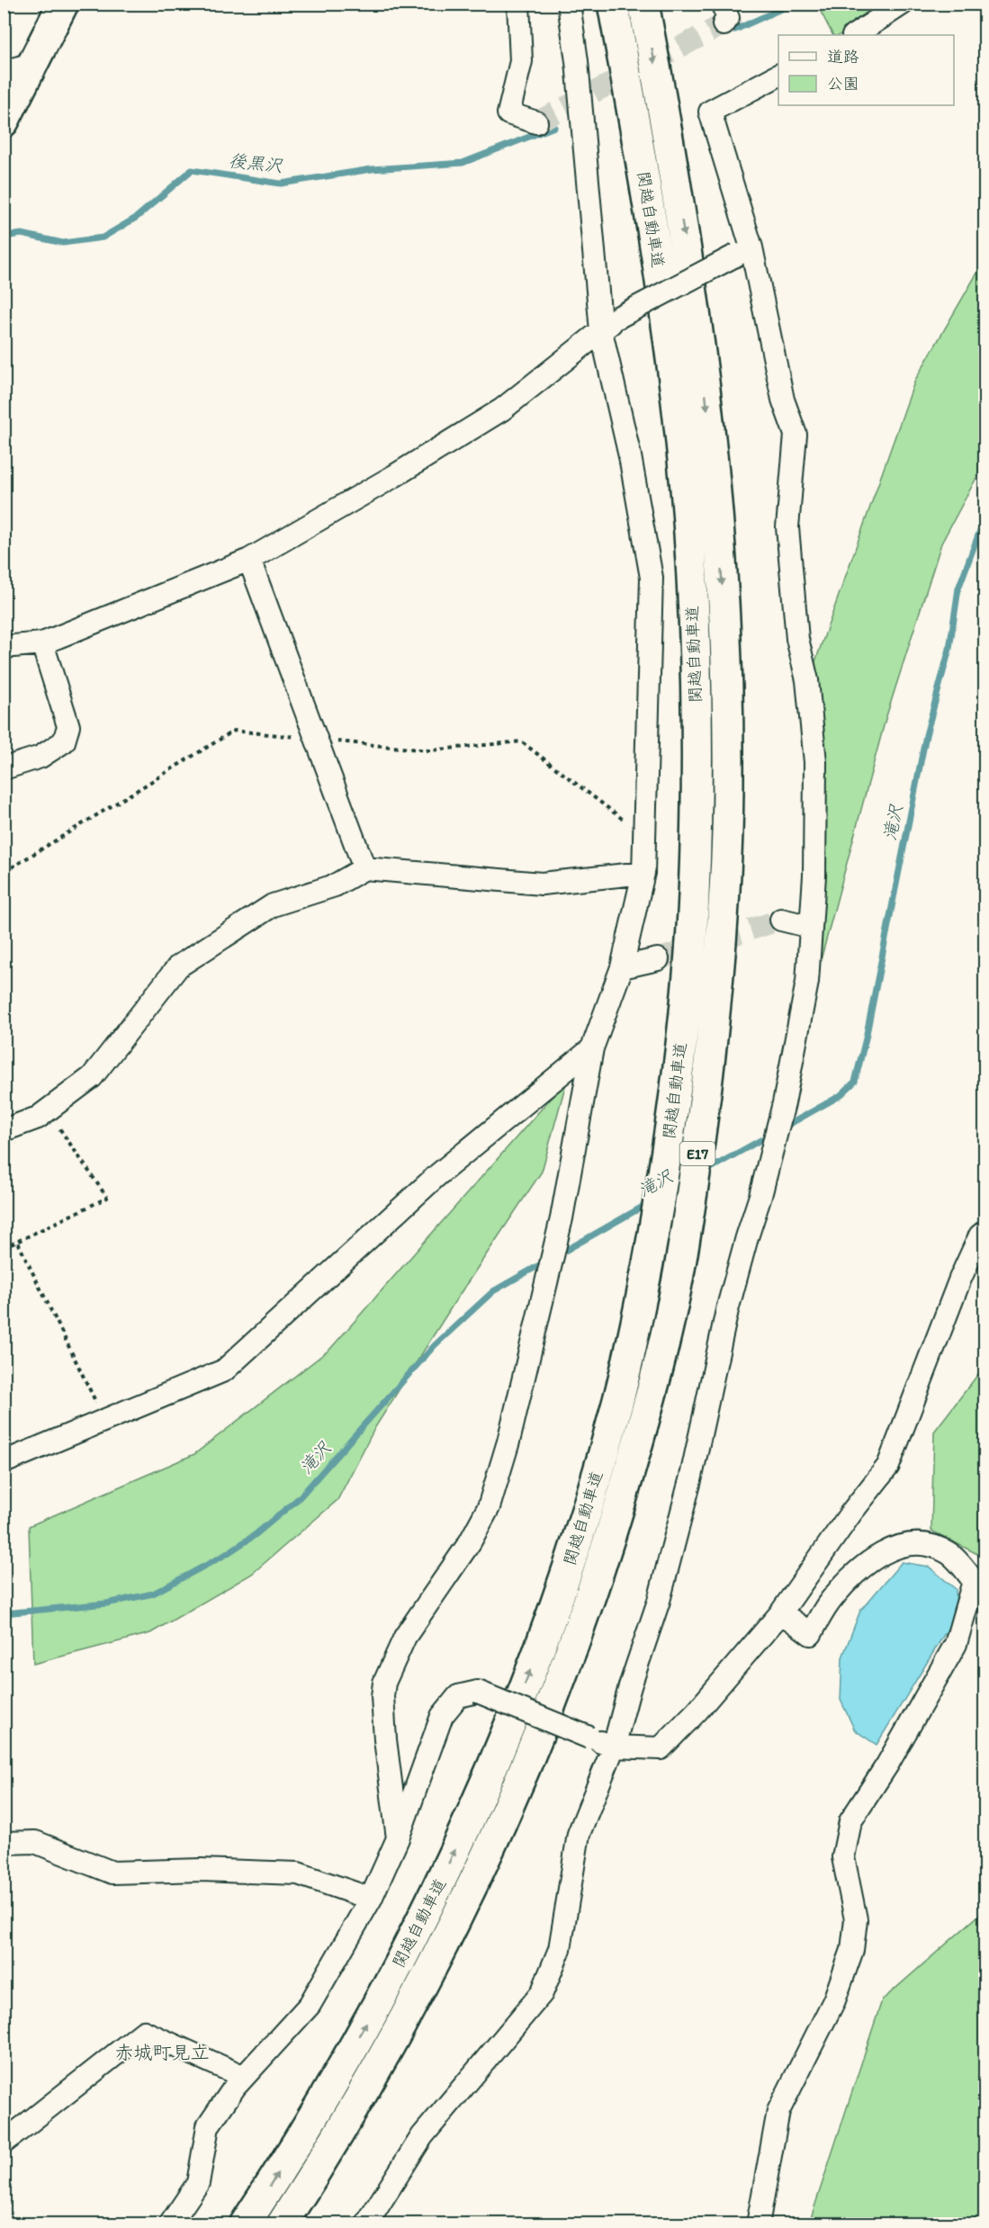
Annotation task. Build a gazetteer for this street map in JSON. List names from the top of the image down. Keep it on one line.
{"streets":{"main road":["関越自動車道","E17"]},"districts":["赤城町見立"],"water":["後黒沢","滝沢"],"legend":["道路","公園"]}
